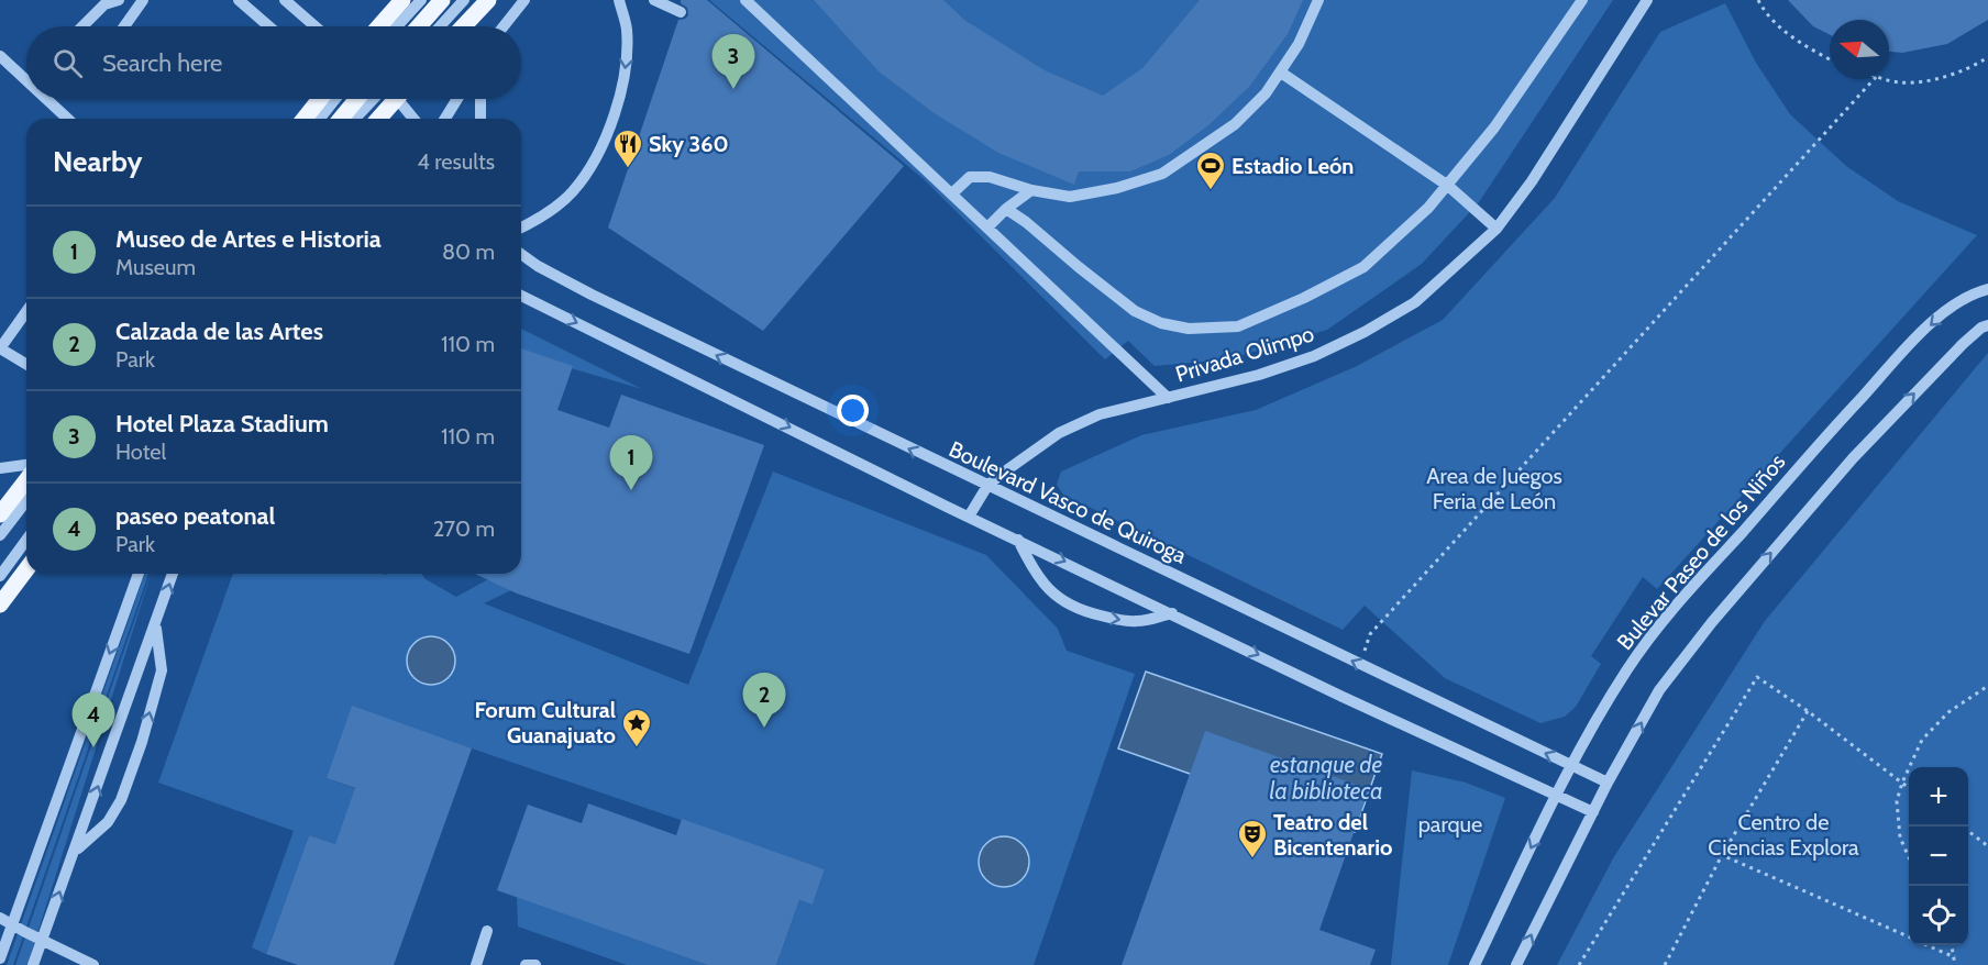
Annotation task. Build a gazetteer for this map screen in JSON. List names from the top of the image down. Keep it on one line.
{"streets":{"street":["Privada Olimpo","Boulevard Vasco de Quiroga","Bulevar Paseo de los Niños"]},"crossings":[["Privada Olimpo","Boulevard Vasco de Quiroga"],["Boulevard Vasco de Quiroga","Bulevar Paseo de los Niños"]],"water":["estanque de la biblioteca"],"parks":["Area de Juegos Feria de León","Centro de Ciencias Explora","parque"],"places":{"restaurant":["Sky 360"],"sports":["Estadio León"],"place":["Forum Cultural Guanajuato"],"theatre":["Teatro del Bicentenario"]},"north":"left","page":{"search":"Search here","pins":["3","1","2","4"],"heading":["Nearby","4 results"],"list":[{"mark":"1","name":"Museo de Artes e Historia","note":"Museum","value":"80 m"},{"mark":"2","name":"Calzada de las Artes","note":"Park","value":"110 m"},{"mark":"3","name":"Hotel Plaza Stadium","note":"Hotel","value":"110 m"},{"mark":"4","name":"paseo peatonal","note":"Park","value":"270 m"}],"map_buttons":["+","−"]}}
